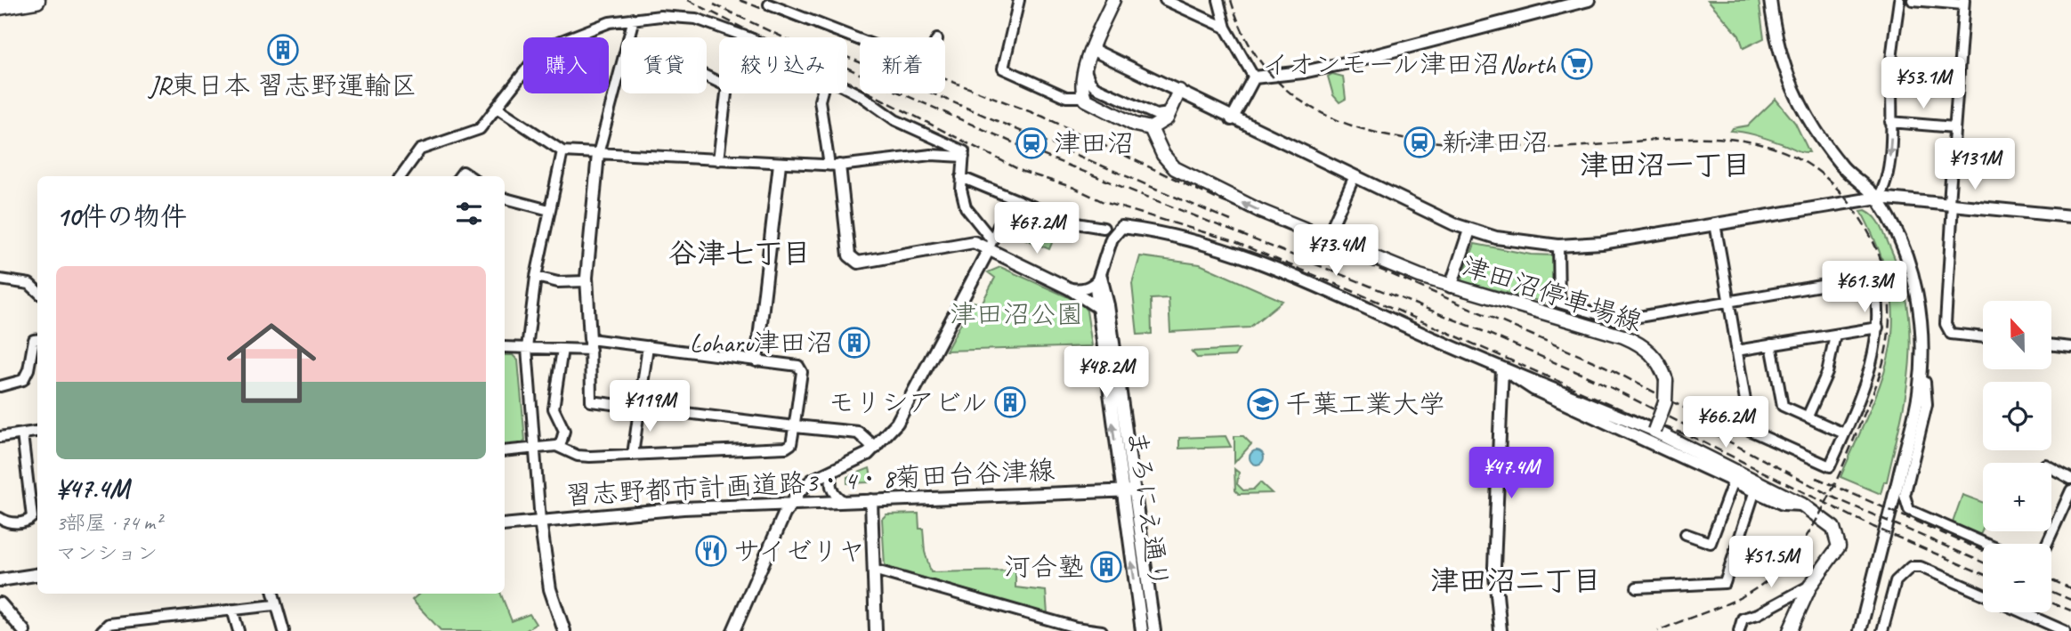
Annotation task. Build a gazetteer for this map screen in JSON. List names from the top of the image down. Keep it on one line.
{"streets":{"main road":["津田沼停車場線"],"street":["習志野都市計画道路3・4・8菊田台谷津線","まろにえ通り"]},"crossings":[["習志野都市計画道路3・4・8菊田台谷津線","まろにえ通り"]],"districts":["津田沼一丁目","谷津七丁目","津田沼二丁目"],"parks":["津田沼公園"],"places":{"building":["JR東日本 習志野運輸区","Loharu津田沼","モリシアビル","河合塾"],"supermarket":["イオンモール津田沼North"],"station":["新津田沼","津田沼"],"school or university":["千葉工業大学"],"restaurant":["サイゼリヤ"]},"north":"top","page":{"chip":["購入","賃貸","絞り込み","新着"],"price":["¥53.1M","¥131M","¥67.2M","¥73.4M","¥61.3M","¥48.2M","¥119M","¥66.2M","¥47.4M","¥51.5M"],"heading":"10件の物件","list":[{"name":"¥47.4M","note":"3部屋 · 74 m² · マンション"}],"map_buttons":["+","−"]}}
